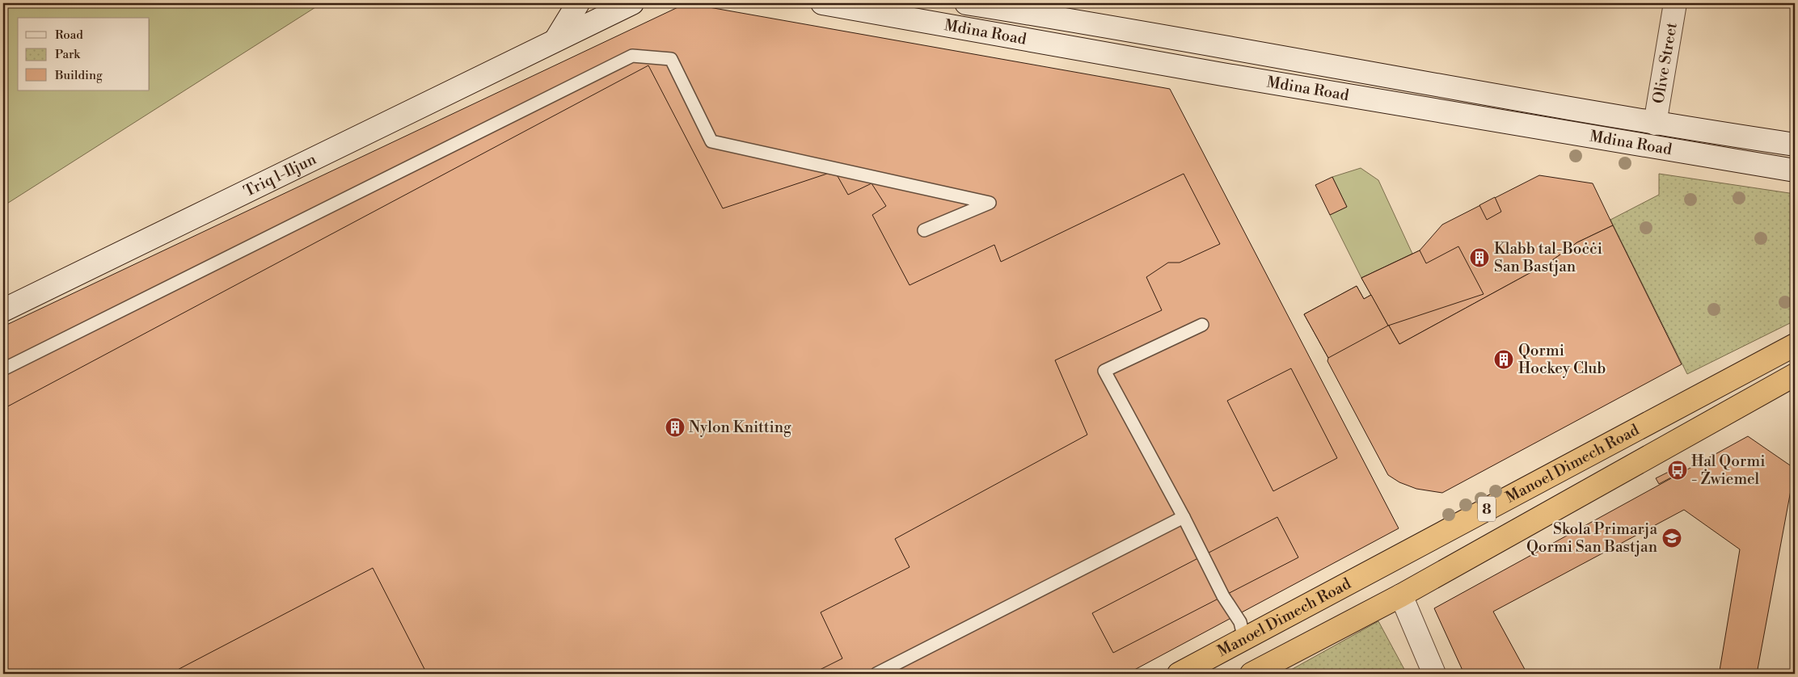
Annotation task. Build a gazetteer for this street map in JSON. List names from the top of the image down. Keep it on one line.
{"streets":{"highway":["Manoel Dimech Road","8"],"main road":["Mdina Road","Olive Street","Triq l-Iljun"]},"crossings":[["Mdina Road","Olive Street"]],"places":{"building":["Klabb tal-Boċċi San Bastjan","Qormi Hockey Club","Nylon Knitting"],"bus stop":["Ħal Qormi - Żwiemel"],"school or university":["Skola Primarja Qormi San Bastjan"]},"legend":["Road","Park","Building"]}
